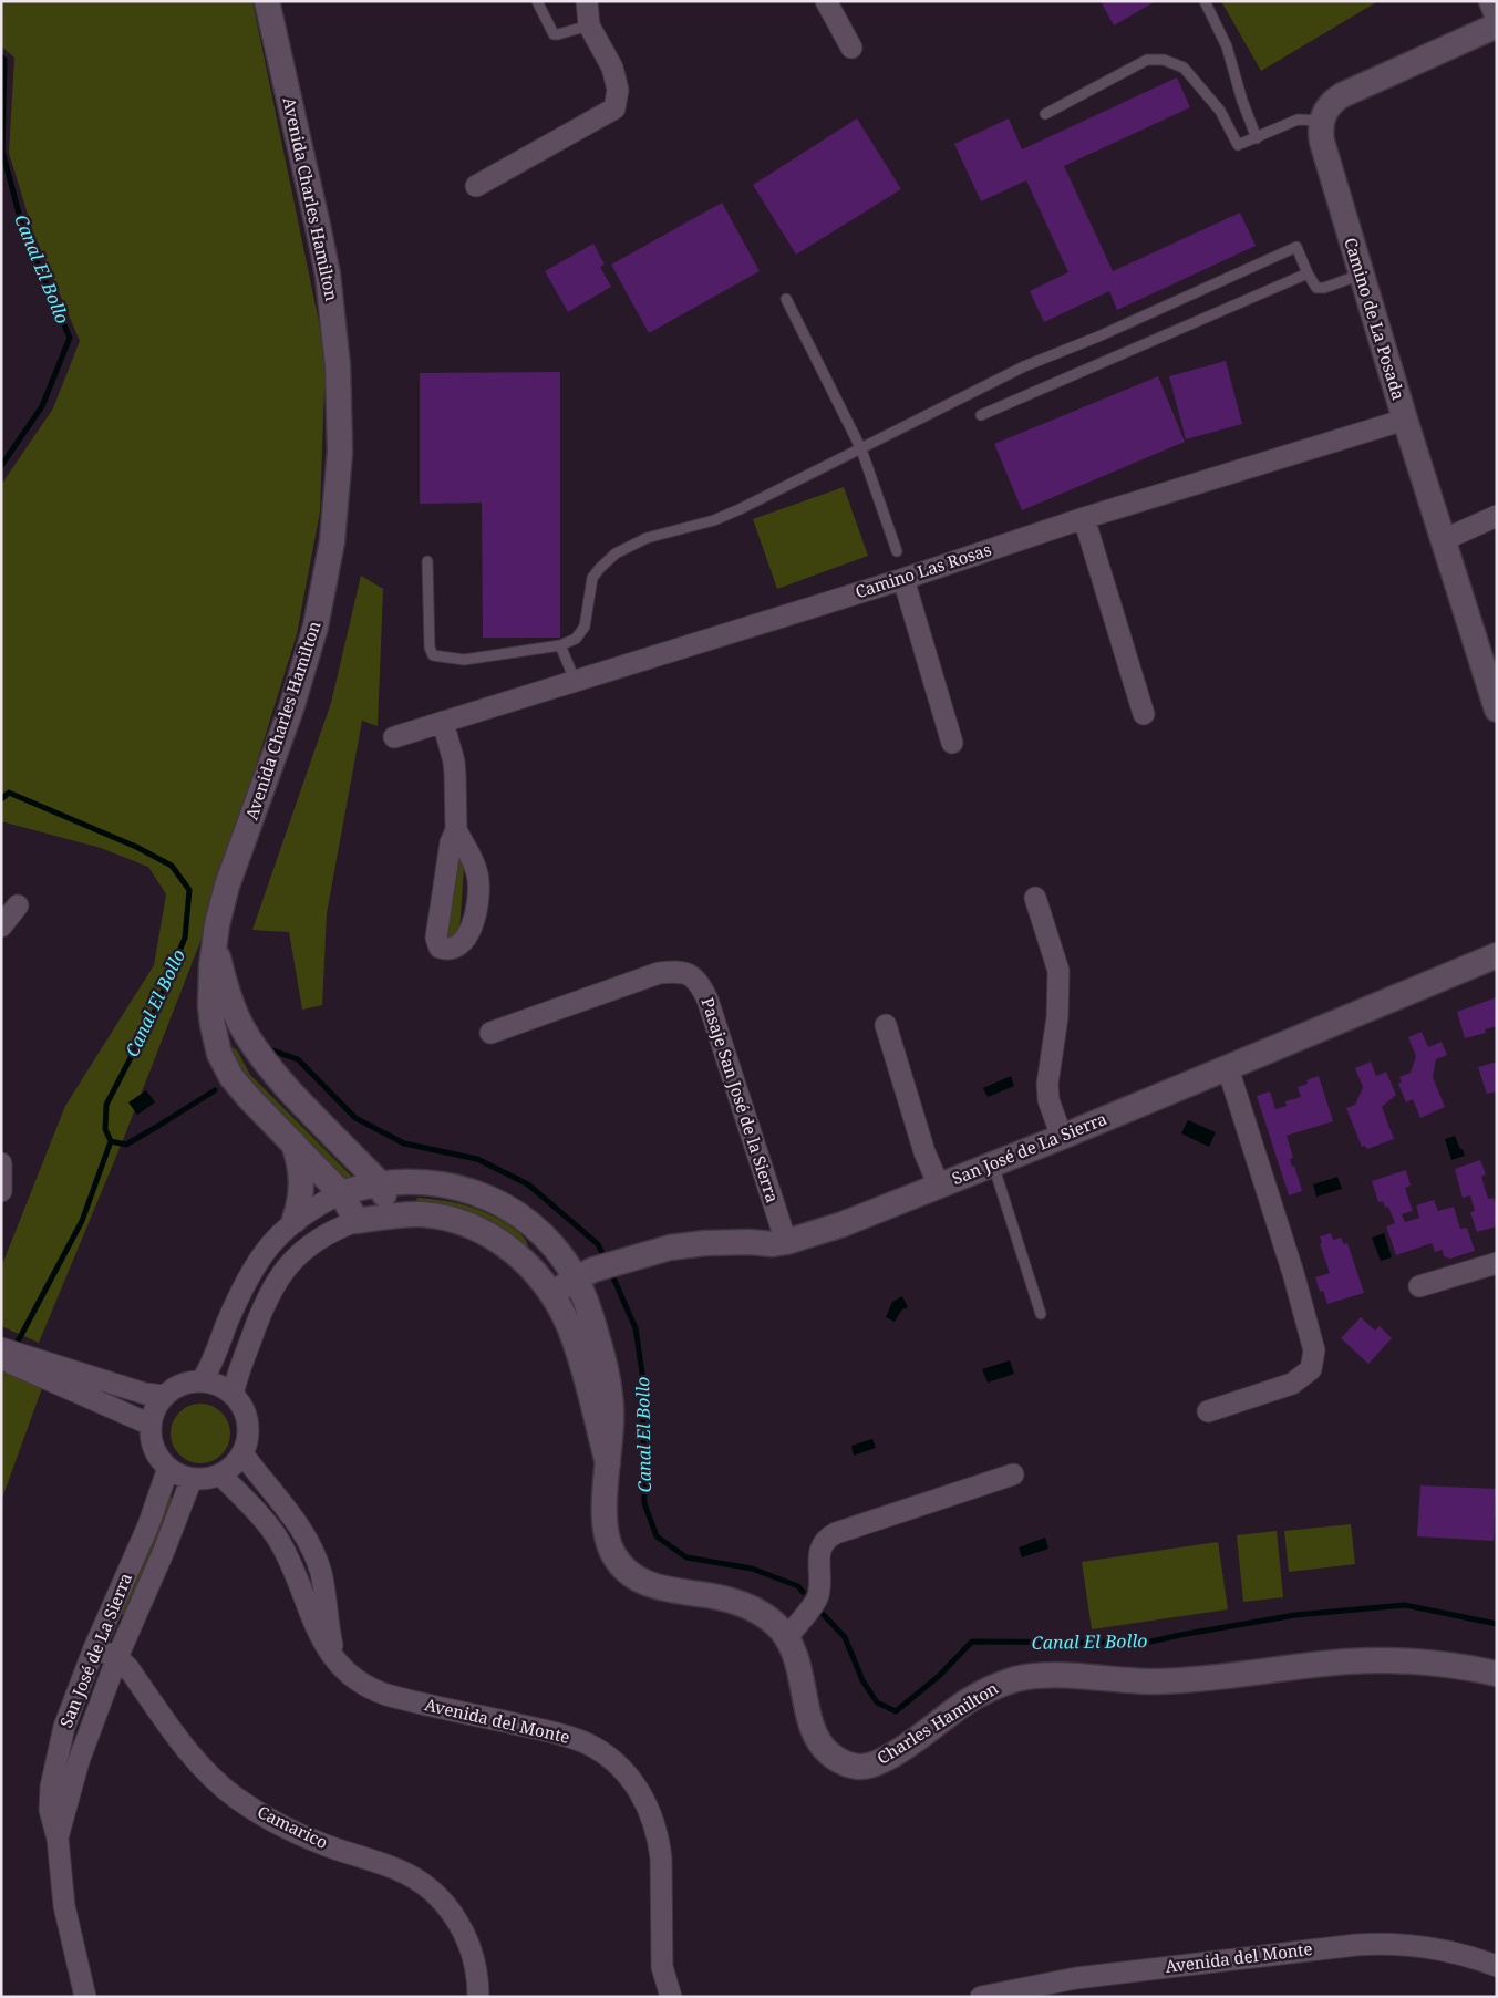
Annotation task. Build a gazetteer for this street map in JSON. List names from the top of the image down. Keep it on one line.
{"streets":{"street":["Avenida Charles Hamilton","Camino de La Posada","Camino Las Rosas","Pasaje San José de la Sierra","San José de La Sierra","Avenida del Monte","Charles Hamilton","Camarico"]},"crossings":[["Avenida Charles Hamilton","Charles Hamilton"],["Camino de La Posada","Camino Las Rosas"],["Pasaje San José de la Sierra","San José de La Sierra"],["San José de La Sierra","Avenida del Monte"],["San José de La Sierra","Charles Hamilton"],["San José de La Sierra","Camarico"]],"water":["Canal El Bollo"]}
